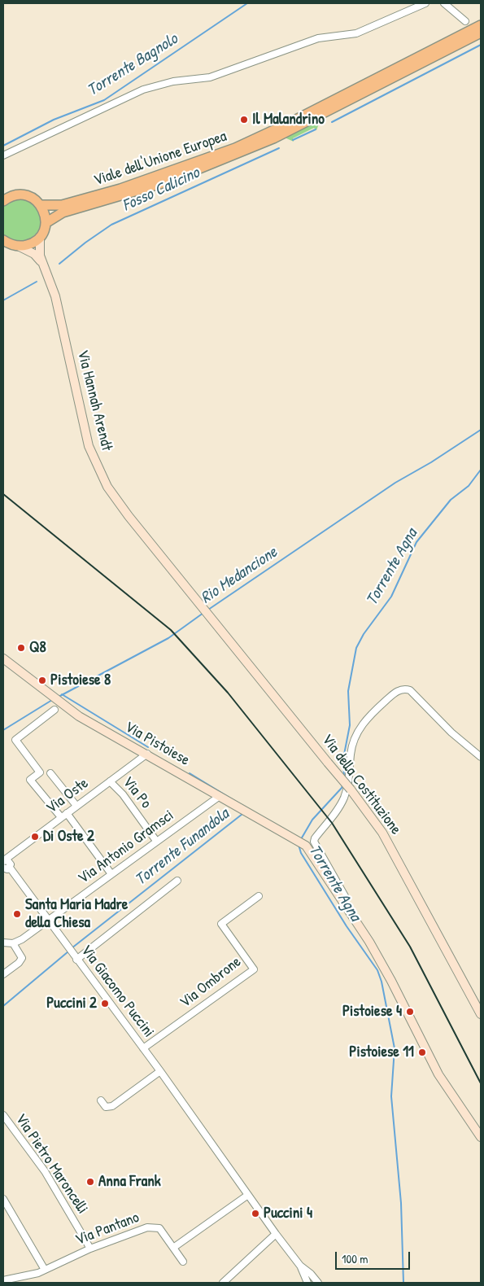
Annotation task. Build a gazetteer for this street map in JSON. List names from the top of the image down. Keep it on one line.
{"streets":{"main road":["Viale dell'Unione Europea","Via Hannah Arendt","Via Pistoiese","Via della Costituzione"],"street":["Via Po","Via Oste","Via Antonio Gramsci","Via Ombrone","Via Giacomo Puccini","Via Pietro Maroncelli","Via Pantano"]},"crossings":[["Via Hannah Arendt","Via della Costituzione"],["Via Pistoiese","Via Oste"],["Via Pistoiese","Via Antonio Gramsci"],["Via Po","Via Oste"],["Via Po","Via Antonio Gramsci"],["Via Oste","Via Giacomo Puccini"],["Via Antonio Gramsci","Via Giacomo Puccini"],["Via Ombrone","Via Giacomo Puccini"],["Via Pietro Maroncelli","Via Pantano"]],"water":["Torrente Bagnolo","Fosso Calicino","Torrente Agna","Rio Medancione","Torrente Funandola"],"places":["Il Malandrino","Q8","Pistoiese 8","Di Oste 2","Santa Maria Madre della Chiesa","Puccini 2","Pistoiese 4","Pistoiese 11","Anna Frank","Puccini 4"],"scale_bar":"100 m"}
